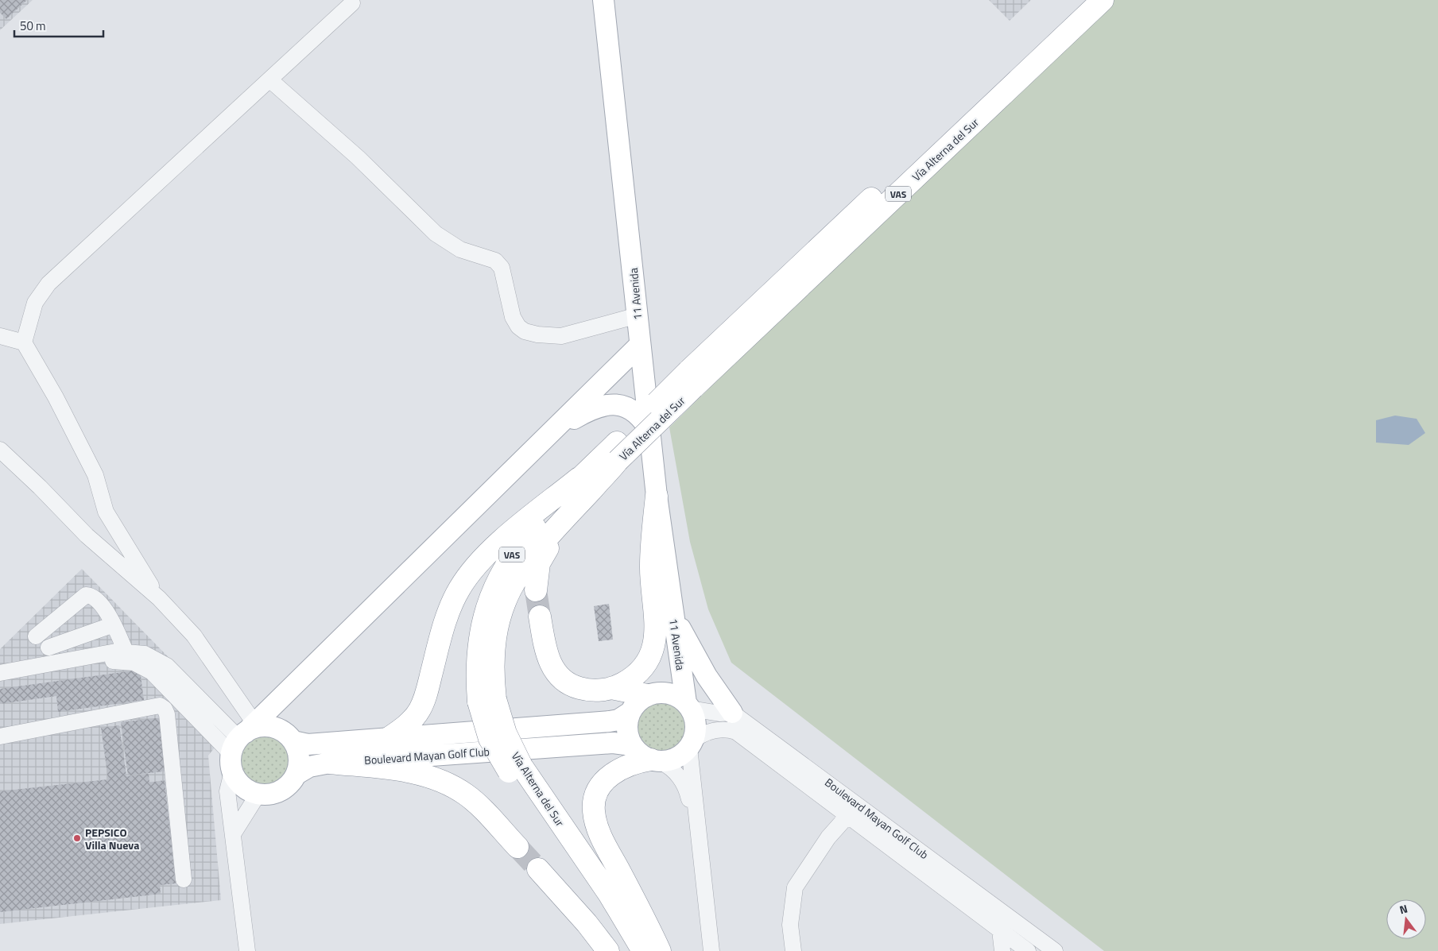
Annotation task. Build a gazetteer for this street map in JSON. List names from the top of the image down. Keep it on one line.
{"streets":{"highway":["Vía Alterna del Sur","VAS"],"main road":["11 Avenida","Boulevard Mayan Golf Club"]},"crossings":[["11 Avenida","Boulevard Mayan Golf Club"]],"places":["PEPSICO Villa Nueva"],"scale_bar":"50 m","north":"top"}
